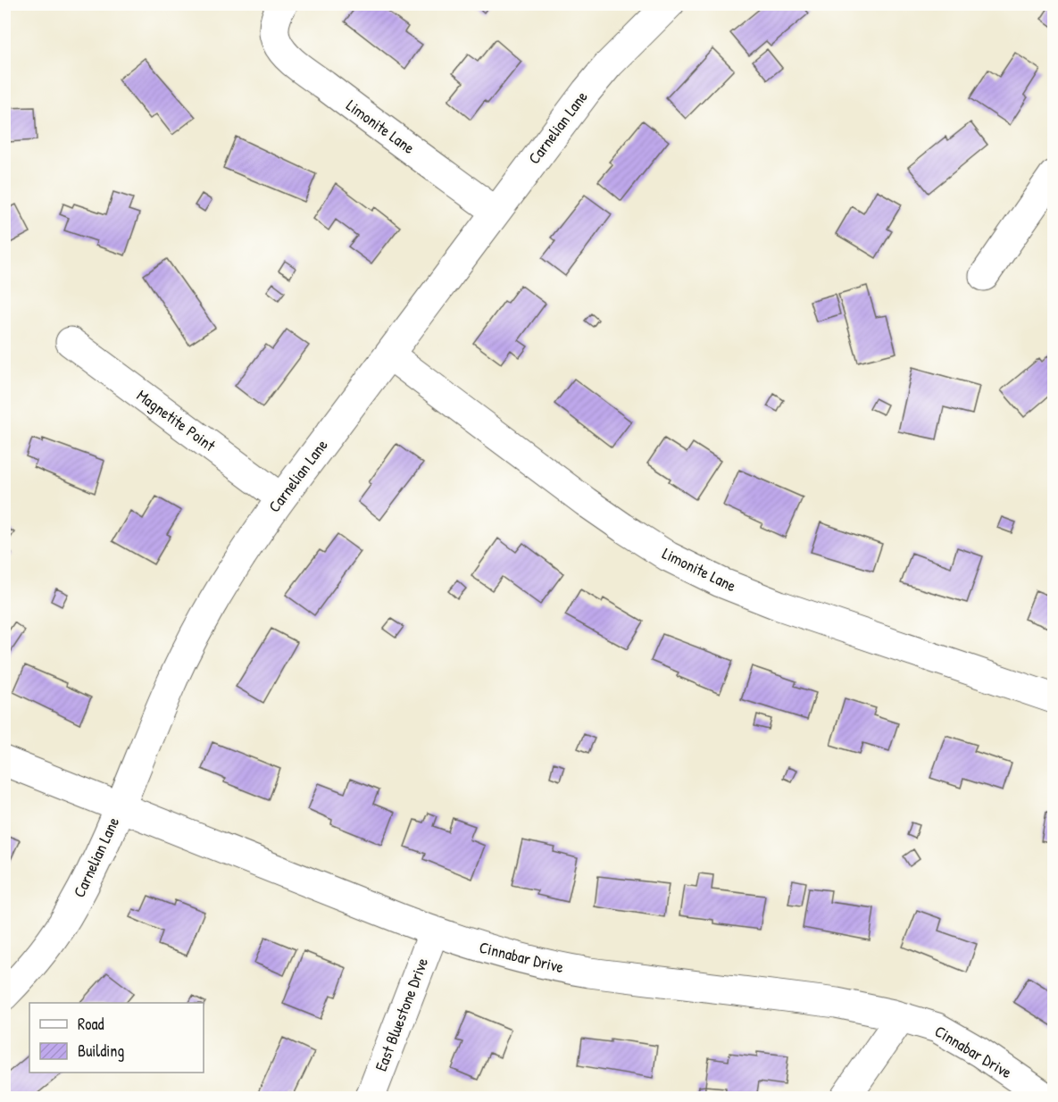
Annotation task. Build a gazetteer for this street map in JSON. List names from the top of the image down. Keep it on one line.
{"streets":{"street":["Limonite Lane","Carnelian Lane","Magnetite Point","Cinnabar Drive","East Bluestone Drive"]},"crossings":[["Limonite Lane","Carnelian Lane"],["Carnelian Lane","Magnetite Point"],["Carnelian Lane","Cinnabar Drive"],["Cinnabar Drive","East Bluestone Drive"]],"legend":["Road","Building"]}
